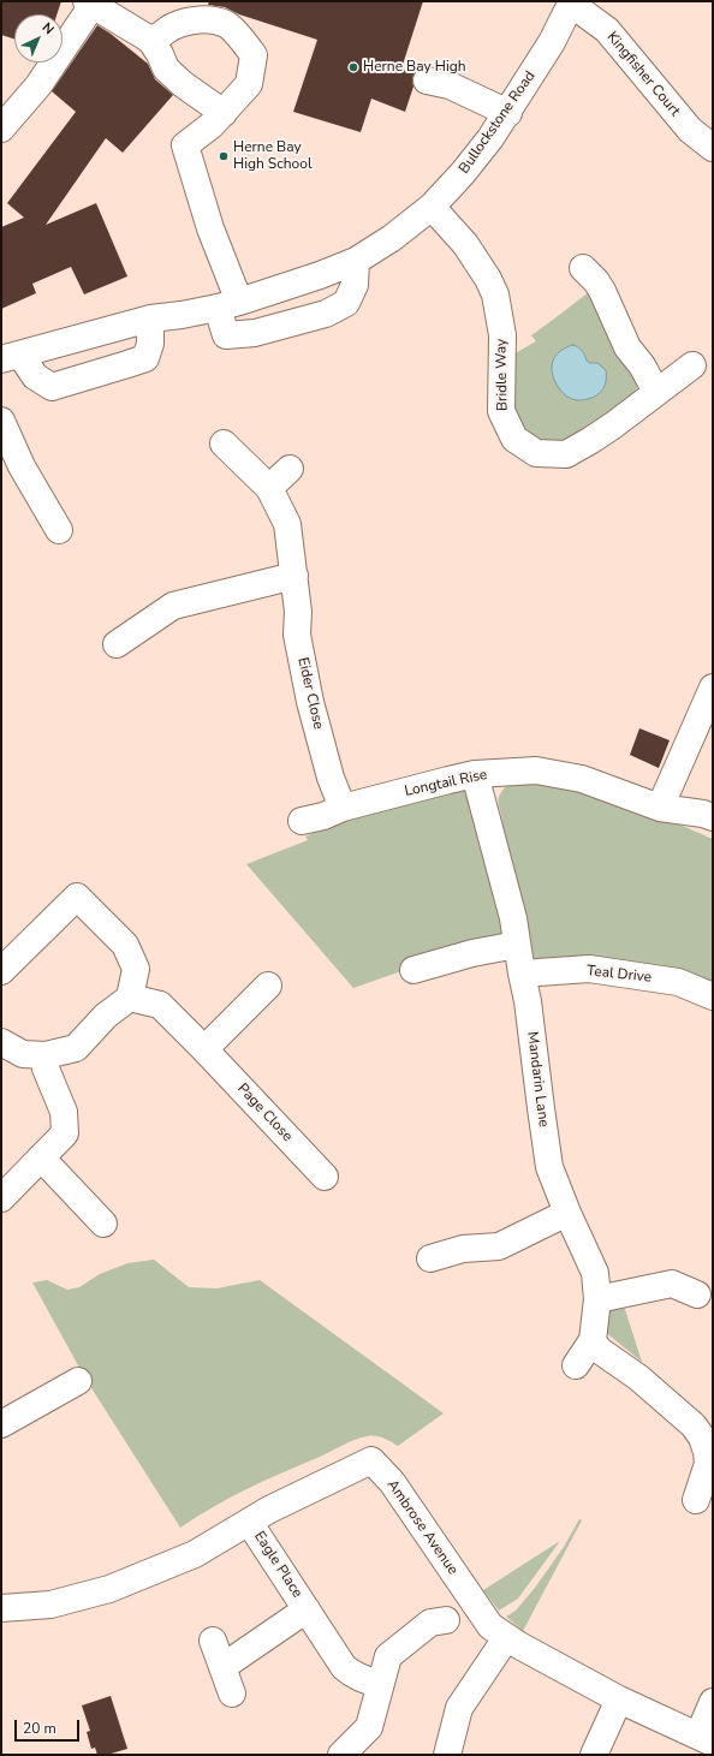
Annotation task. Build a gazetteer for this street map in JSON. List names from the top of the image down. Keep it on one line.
{"streets":{"street":["Kingfisher Court","Bullockstone Road","Bridle Way","Eider Close","Longtail Rise","Teal Drive","Mandarin Lane","Page Close","Ambrose Avenue","Eagle Place"]},"crossings":[["Kingfisher Court","Bullockstone Road"],["Bullockstone Road","Bridle Way"],["Eider Close","Longtail Rise"],["Longtail Rise","Mandarin Lane"],["Teal Drive","Mandarin Lane"],["Ambrose Avenue","Eagle Place"]],"places":["Herne Bay High","Herne Bay High School"],"scale_bar":"20 m","north":"top right"}
